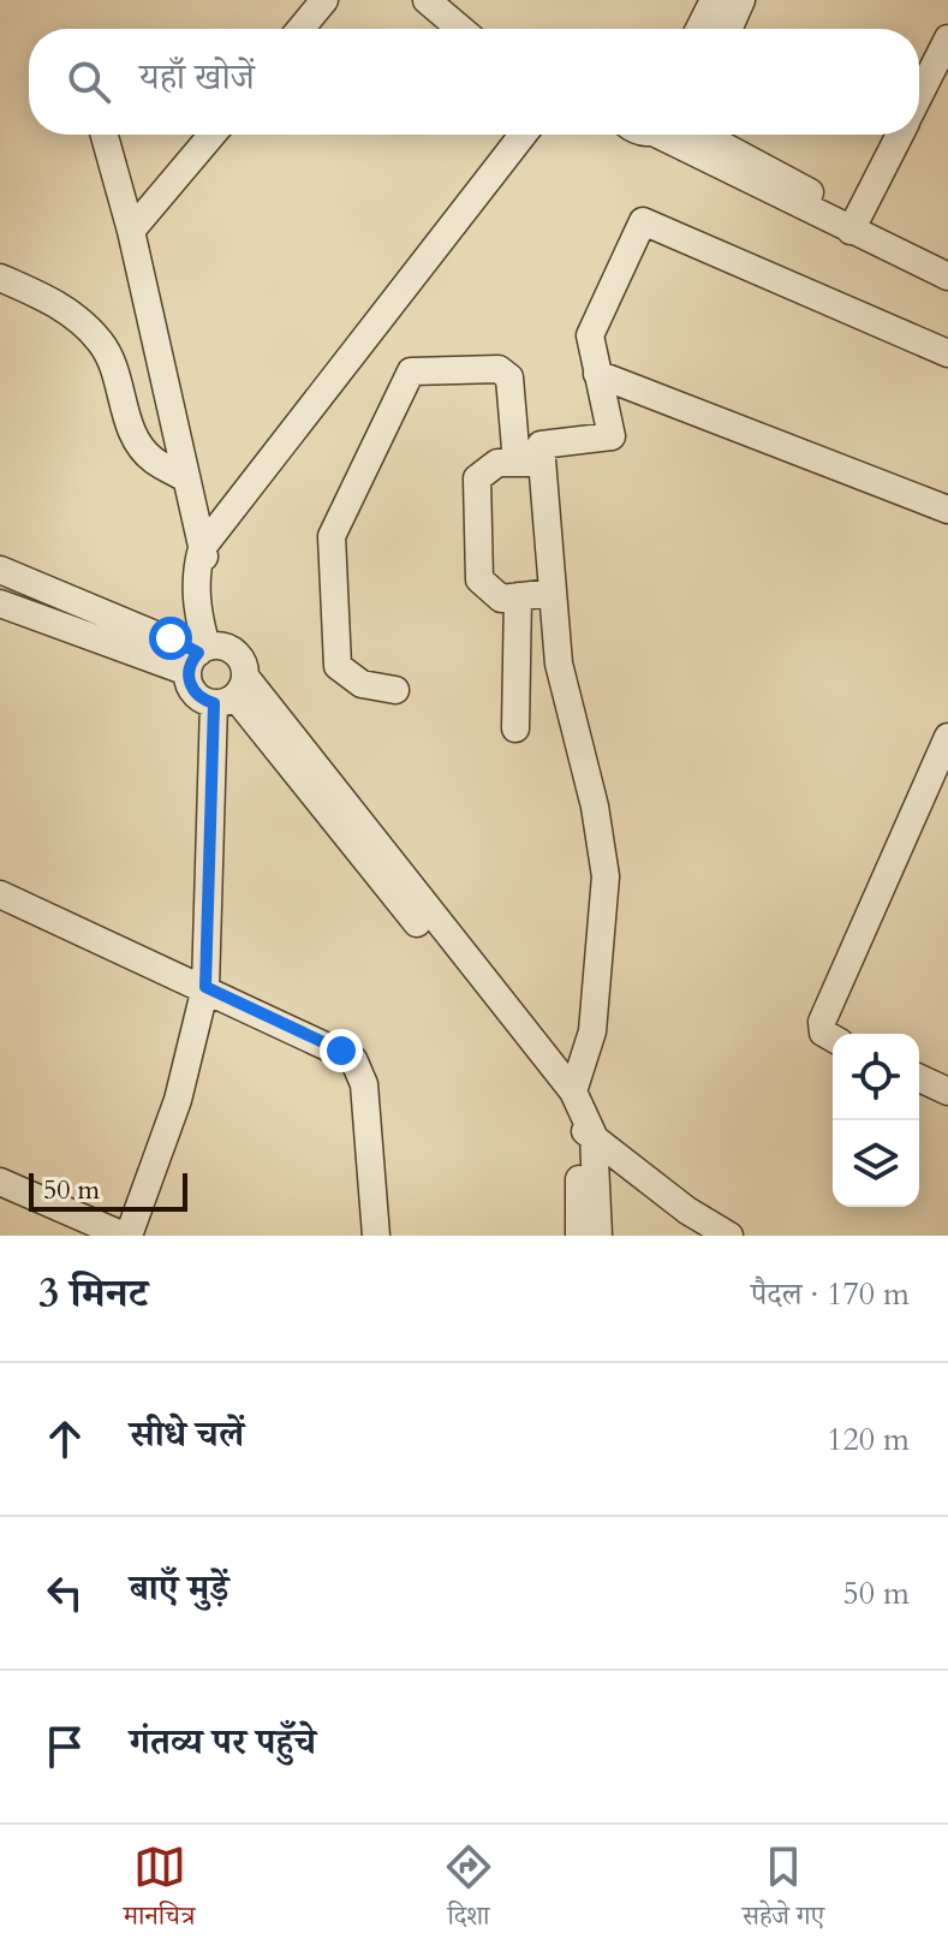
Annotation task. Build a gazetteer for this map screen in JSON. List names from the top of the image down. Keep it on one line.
{"scale_bar":"50 m","page":{"search":"यहाँ खोजें","scale":"50 m","heading":["3 मिनट","पैदल · 170 m"],"list":[["सीधे चलें","120 m"],["बाएँ मुड़ें","50 m"],"गंतव्य पर पहुँचे"],"nav":["मानचित्र","दिशा","सहेजे गए"]}}
